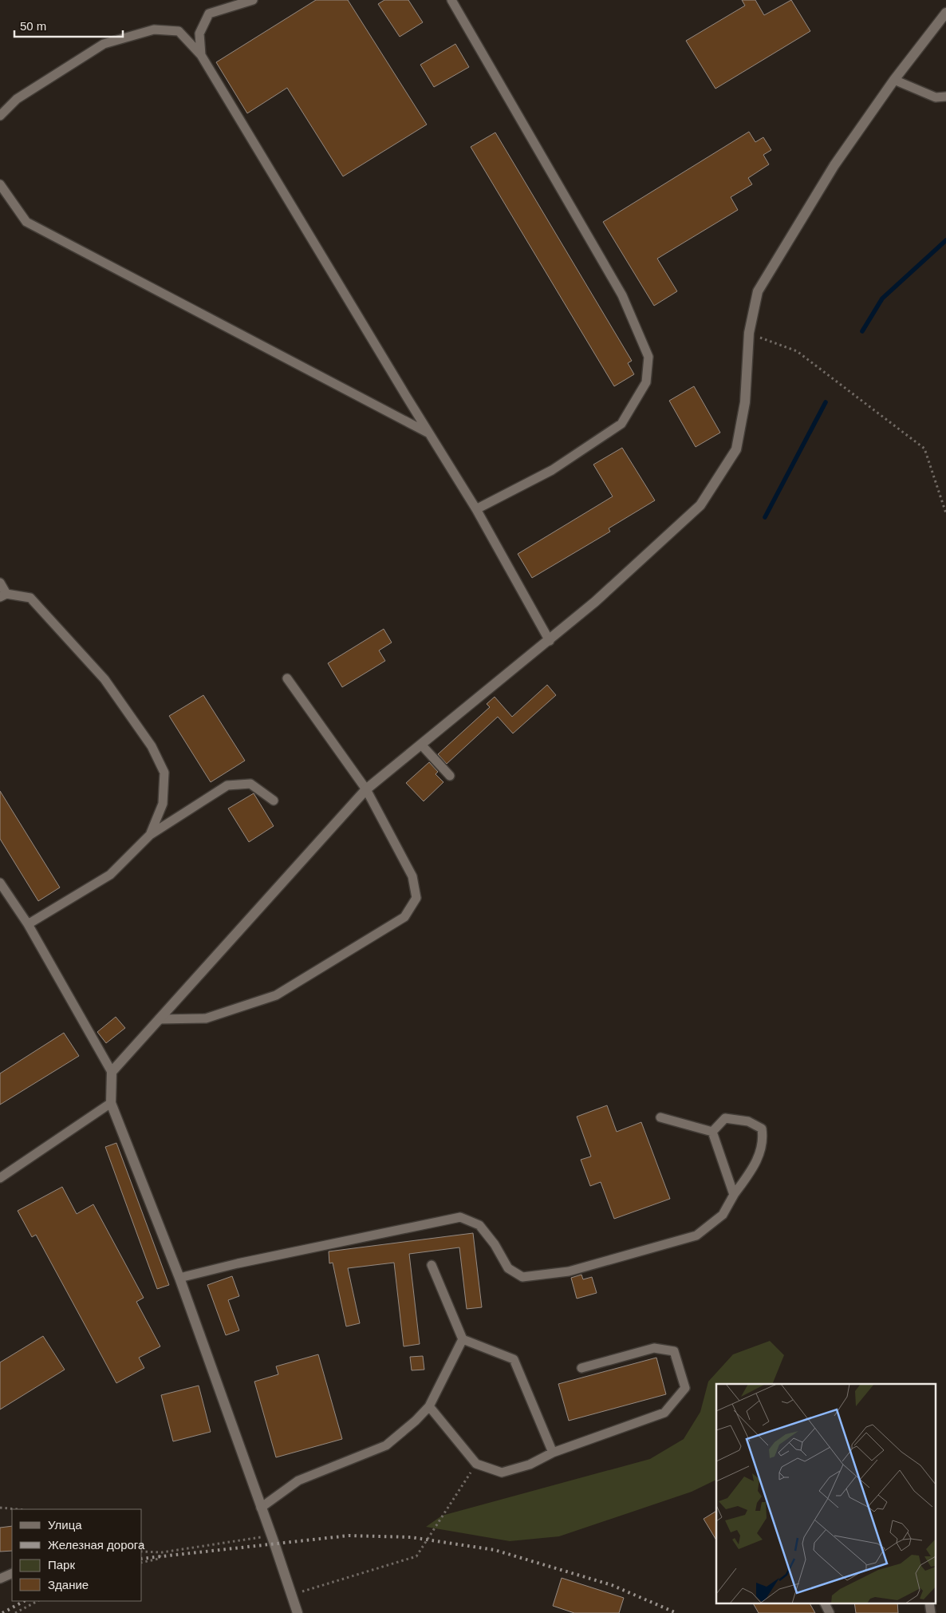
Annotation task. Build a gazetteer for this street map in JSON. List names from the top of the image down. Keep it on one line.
{"legend":["Улица","Железная дорога","Парк","Здание"],"scale_bar":"50 m"}
